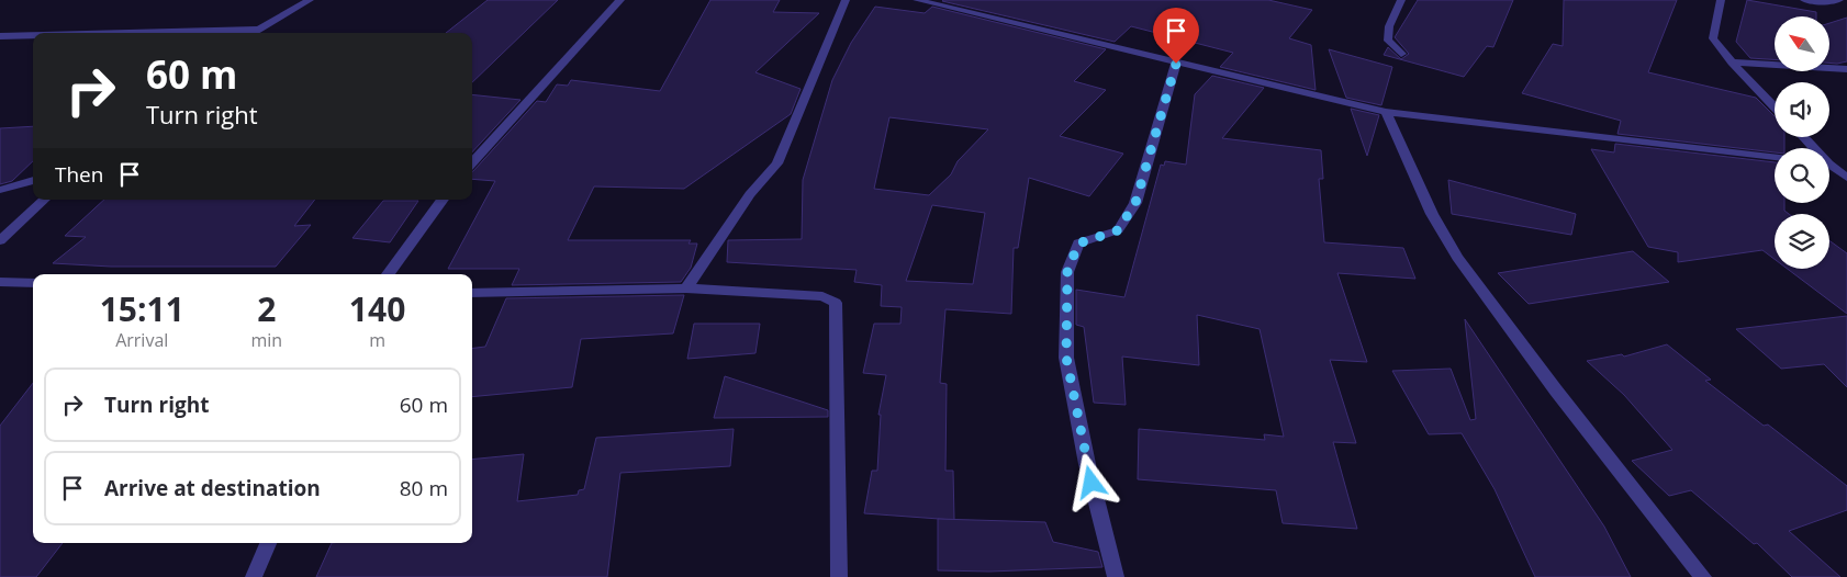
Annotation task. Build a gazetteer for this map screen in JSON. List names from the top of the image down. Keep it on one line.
{"north":"top left","page":{"turn":["60 m","Turn right"],"then":"Then","eta":["15:11","Arrival","2","min","140","m"],"list":[{"name":"Turn right","value":"60 m"},{"name":"Arrive at destination","value":"80 m"}]}}
